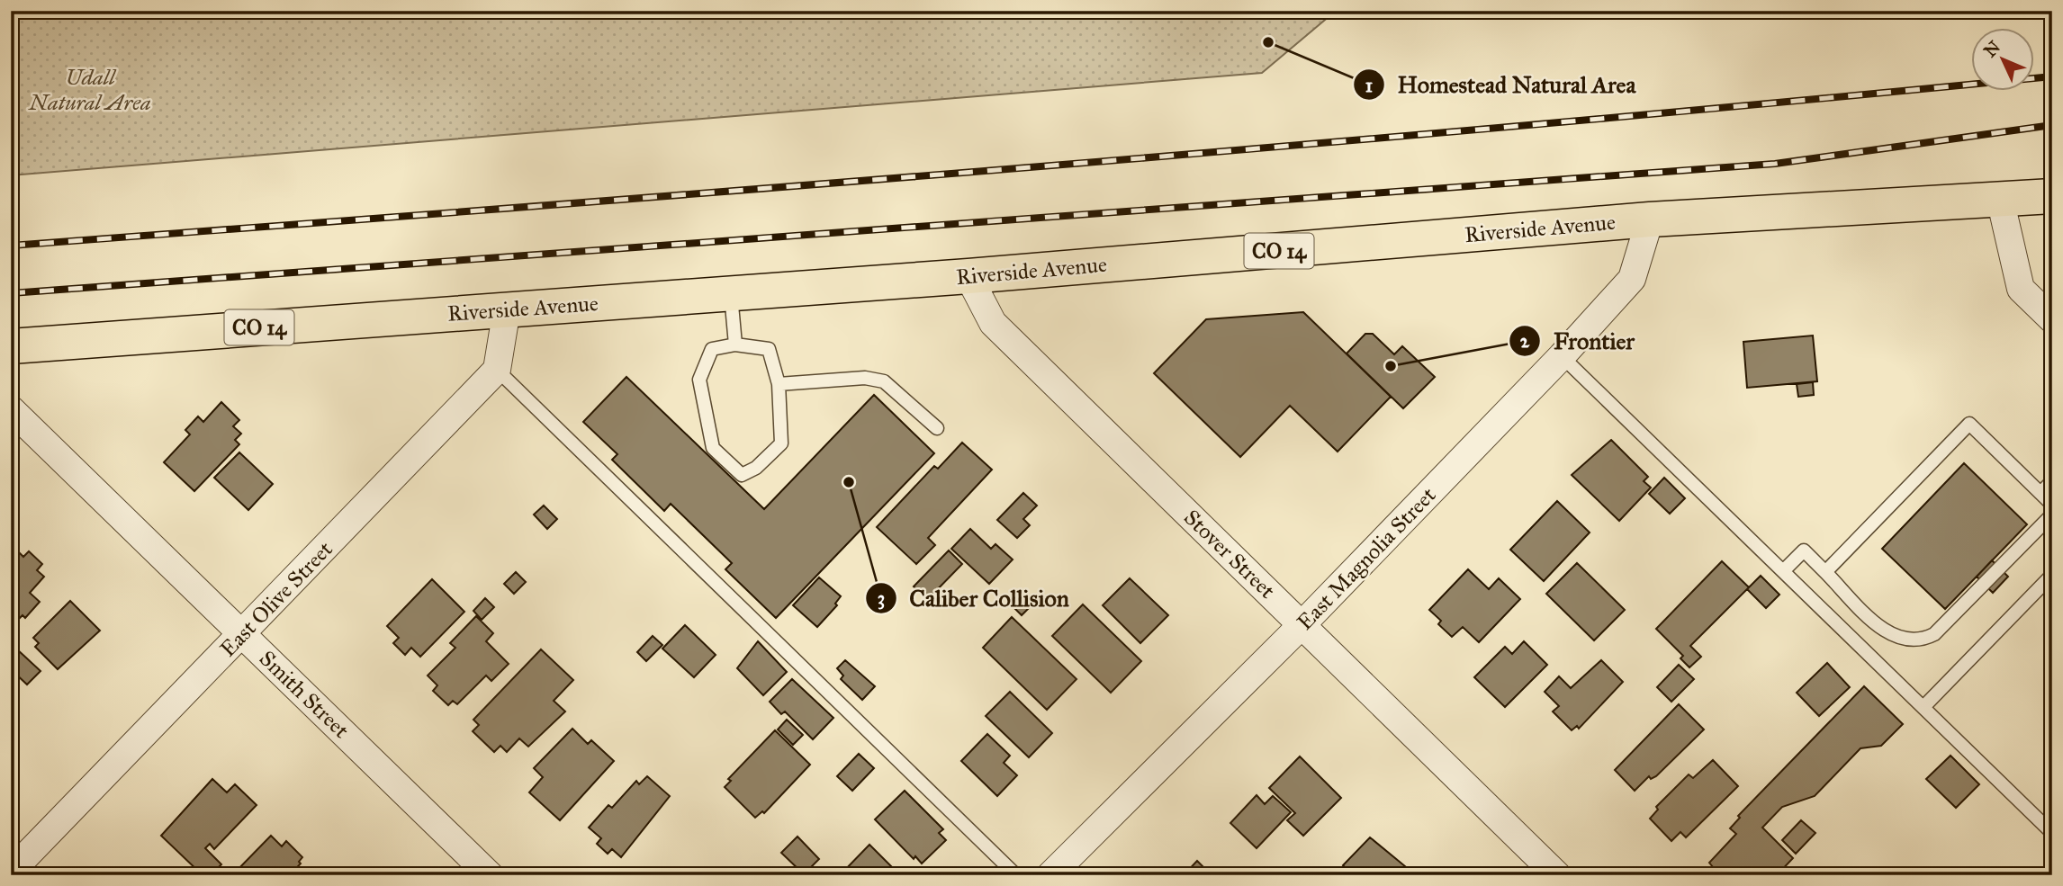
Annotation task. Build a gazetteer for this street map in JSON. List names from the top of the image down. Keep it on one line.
{"streets":{"highway":["Riverside Avenue","CO 14"],"street":["Stover Street","East Magnolia Street","East Olive Street","Smith Street"]},"crossings":[["Riverside Avenue","Stover Street"],["Riverside Avenue","East Magnolia Street"],["Stover Street","East Magnolia Street"],["East Olive Street","Smith Street"]],"parks":["Udall Natural Area"],"places":["Homestead Natural Area","Frontier","Caliber Collision"],"north":"top left"}
